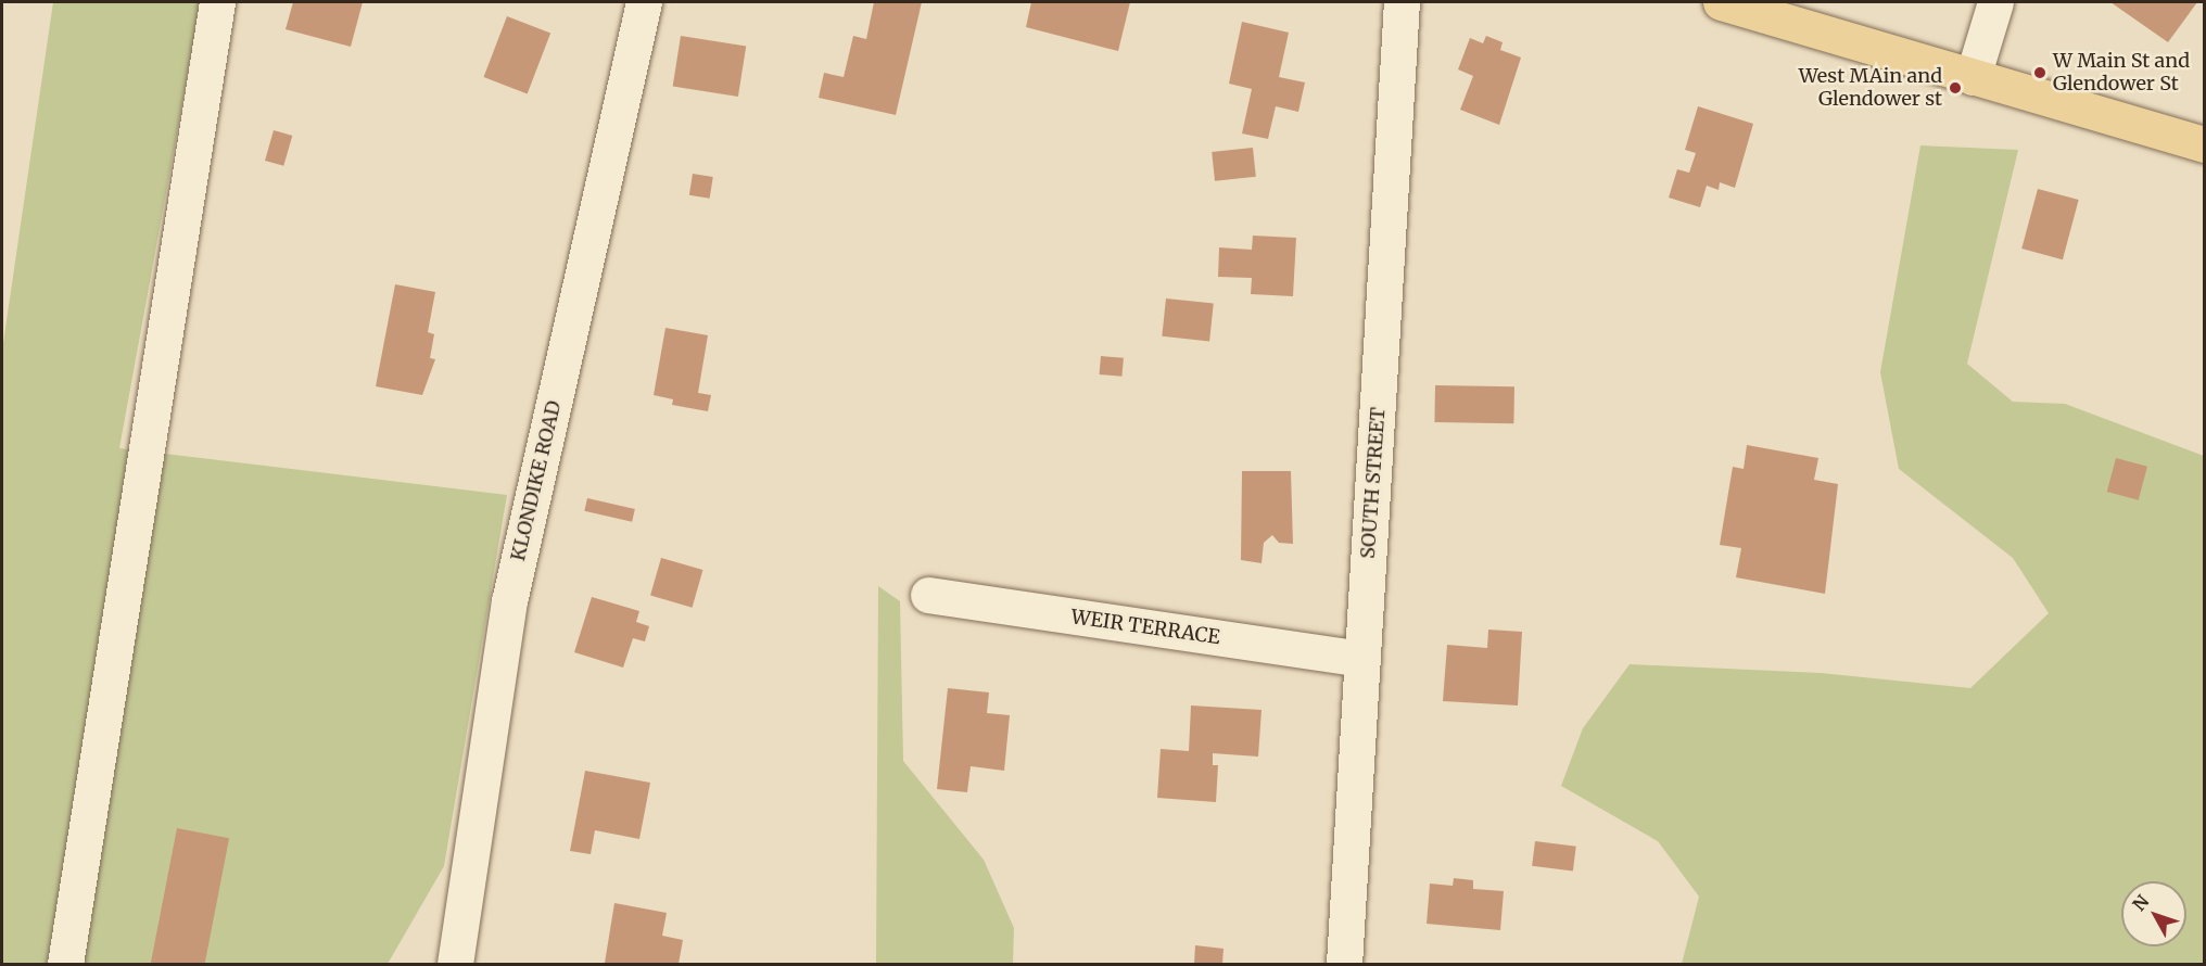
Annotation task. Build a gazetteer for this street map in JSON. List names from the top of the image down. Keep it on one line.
{"streets":{"street":["KLONDIKE ROAD","SOUTH STREET","WEIR TERRACE"]},"crossings":[["SOUTH STREET","WEIR TERRACE"]],"places":["W Main St and Glendower St","West MAin and Glendower st"],"north":"top left"}
